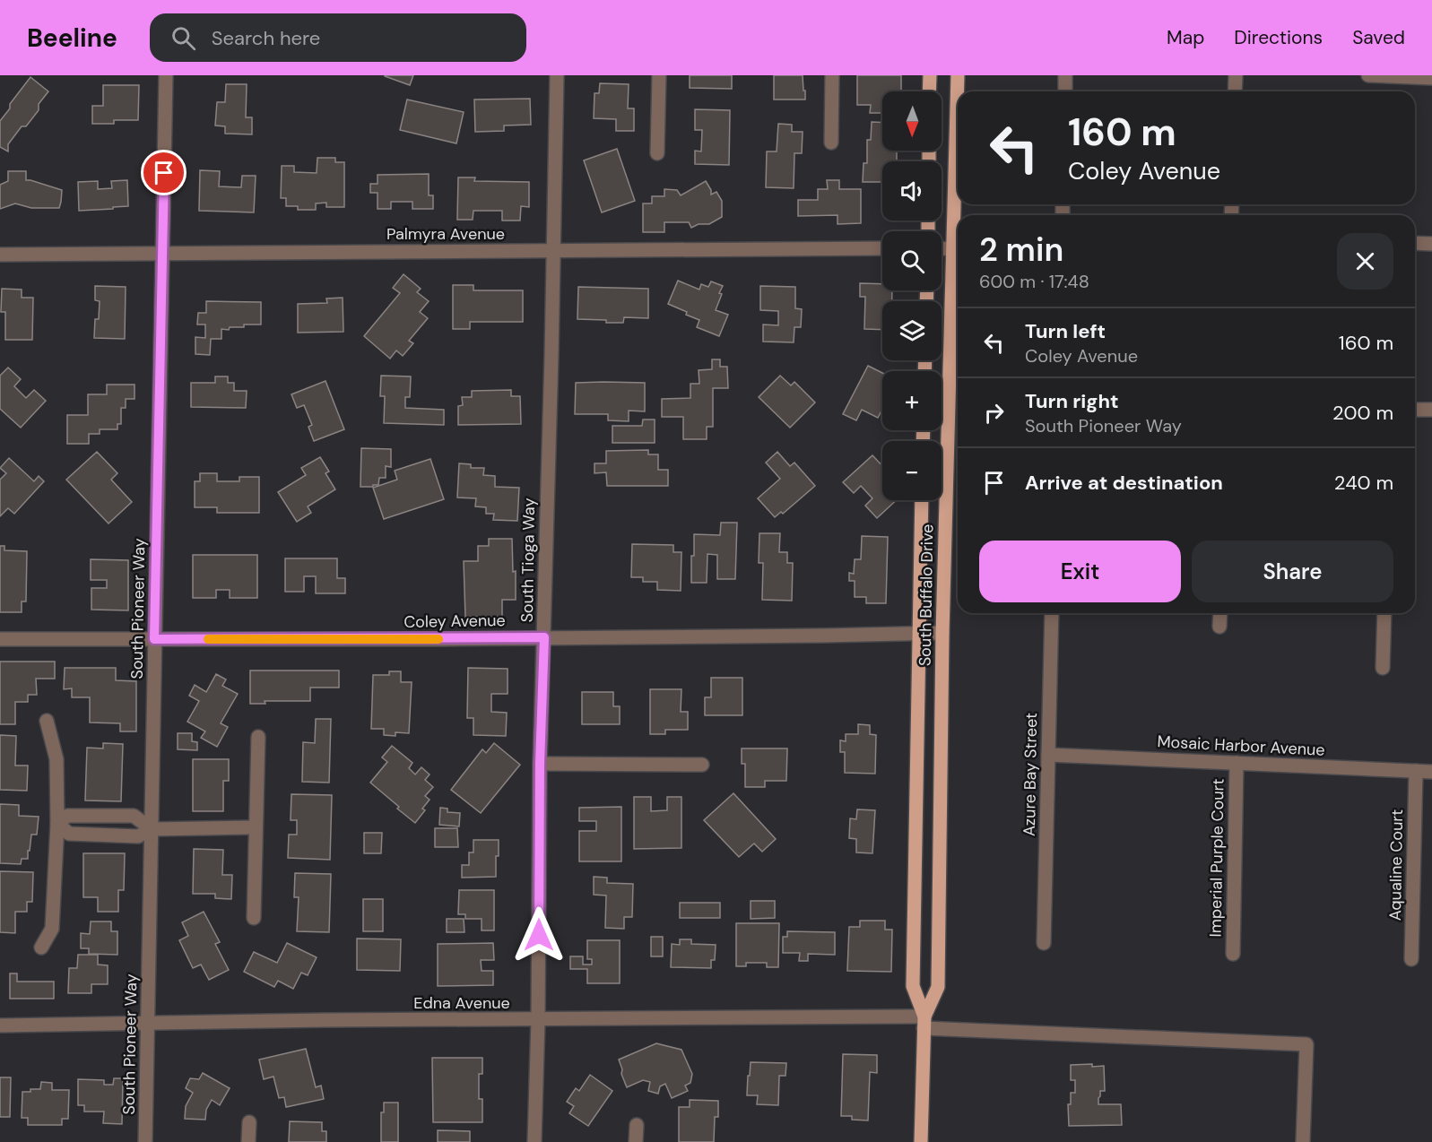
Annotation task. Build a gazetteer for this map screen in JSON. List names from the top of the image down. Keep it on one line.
{"streets":{"main road":["South Buffalo Drive"],"street":["Palmyra Avenue","South Tioga Way","South Pioneer Way","Coley Avenue","Mosaic Harbor Avenue","Azure Bay Street","Imperial Purple Court","Aqualine Court","Edna Avenue"]},"crossings":[["Palmyra Avenue","South Tioga Way"],["Palmyra Avenue","South Pioneer Way"],["South Tioga Way","Coley Avenue"],["South Tioga Way","Edna Avenue"],["South Buffalo Drive","Coley Avenue"],["South Buffalo Drive","Edna Avenue"],["South Pioneer Way","Coley Avenue"],["South Pioneer Way","Edna Avenue"],["Mosaic Harbor Avenue","Azure Bay Street"],["Mosaic Harbor Avenue","Imperial Purple Court"],["Mosaic Harbor Avenue","Aqualine Court"]],"north":"bottom","page":{"header":"Beeline","search":"Search here","nav":["Map","Directions","Saved"],"map_buttons":["+","−"],"turn":["160 m","Coley Avenue"],"heading":["2 min","600 m · 17:48"],"list":[{"name":"Turn left","note":"Coley Avenue","value":"160 m"},{"name":"Turn right","note":"South Pioneer Way","value":"200 m"},{"name":"Arrive at destination","value":"240 m"}],"buttons":["Exit","Share"]}}
